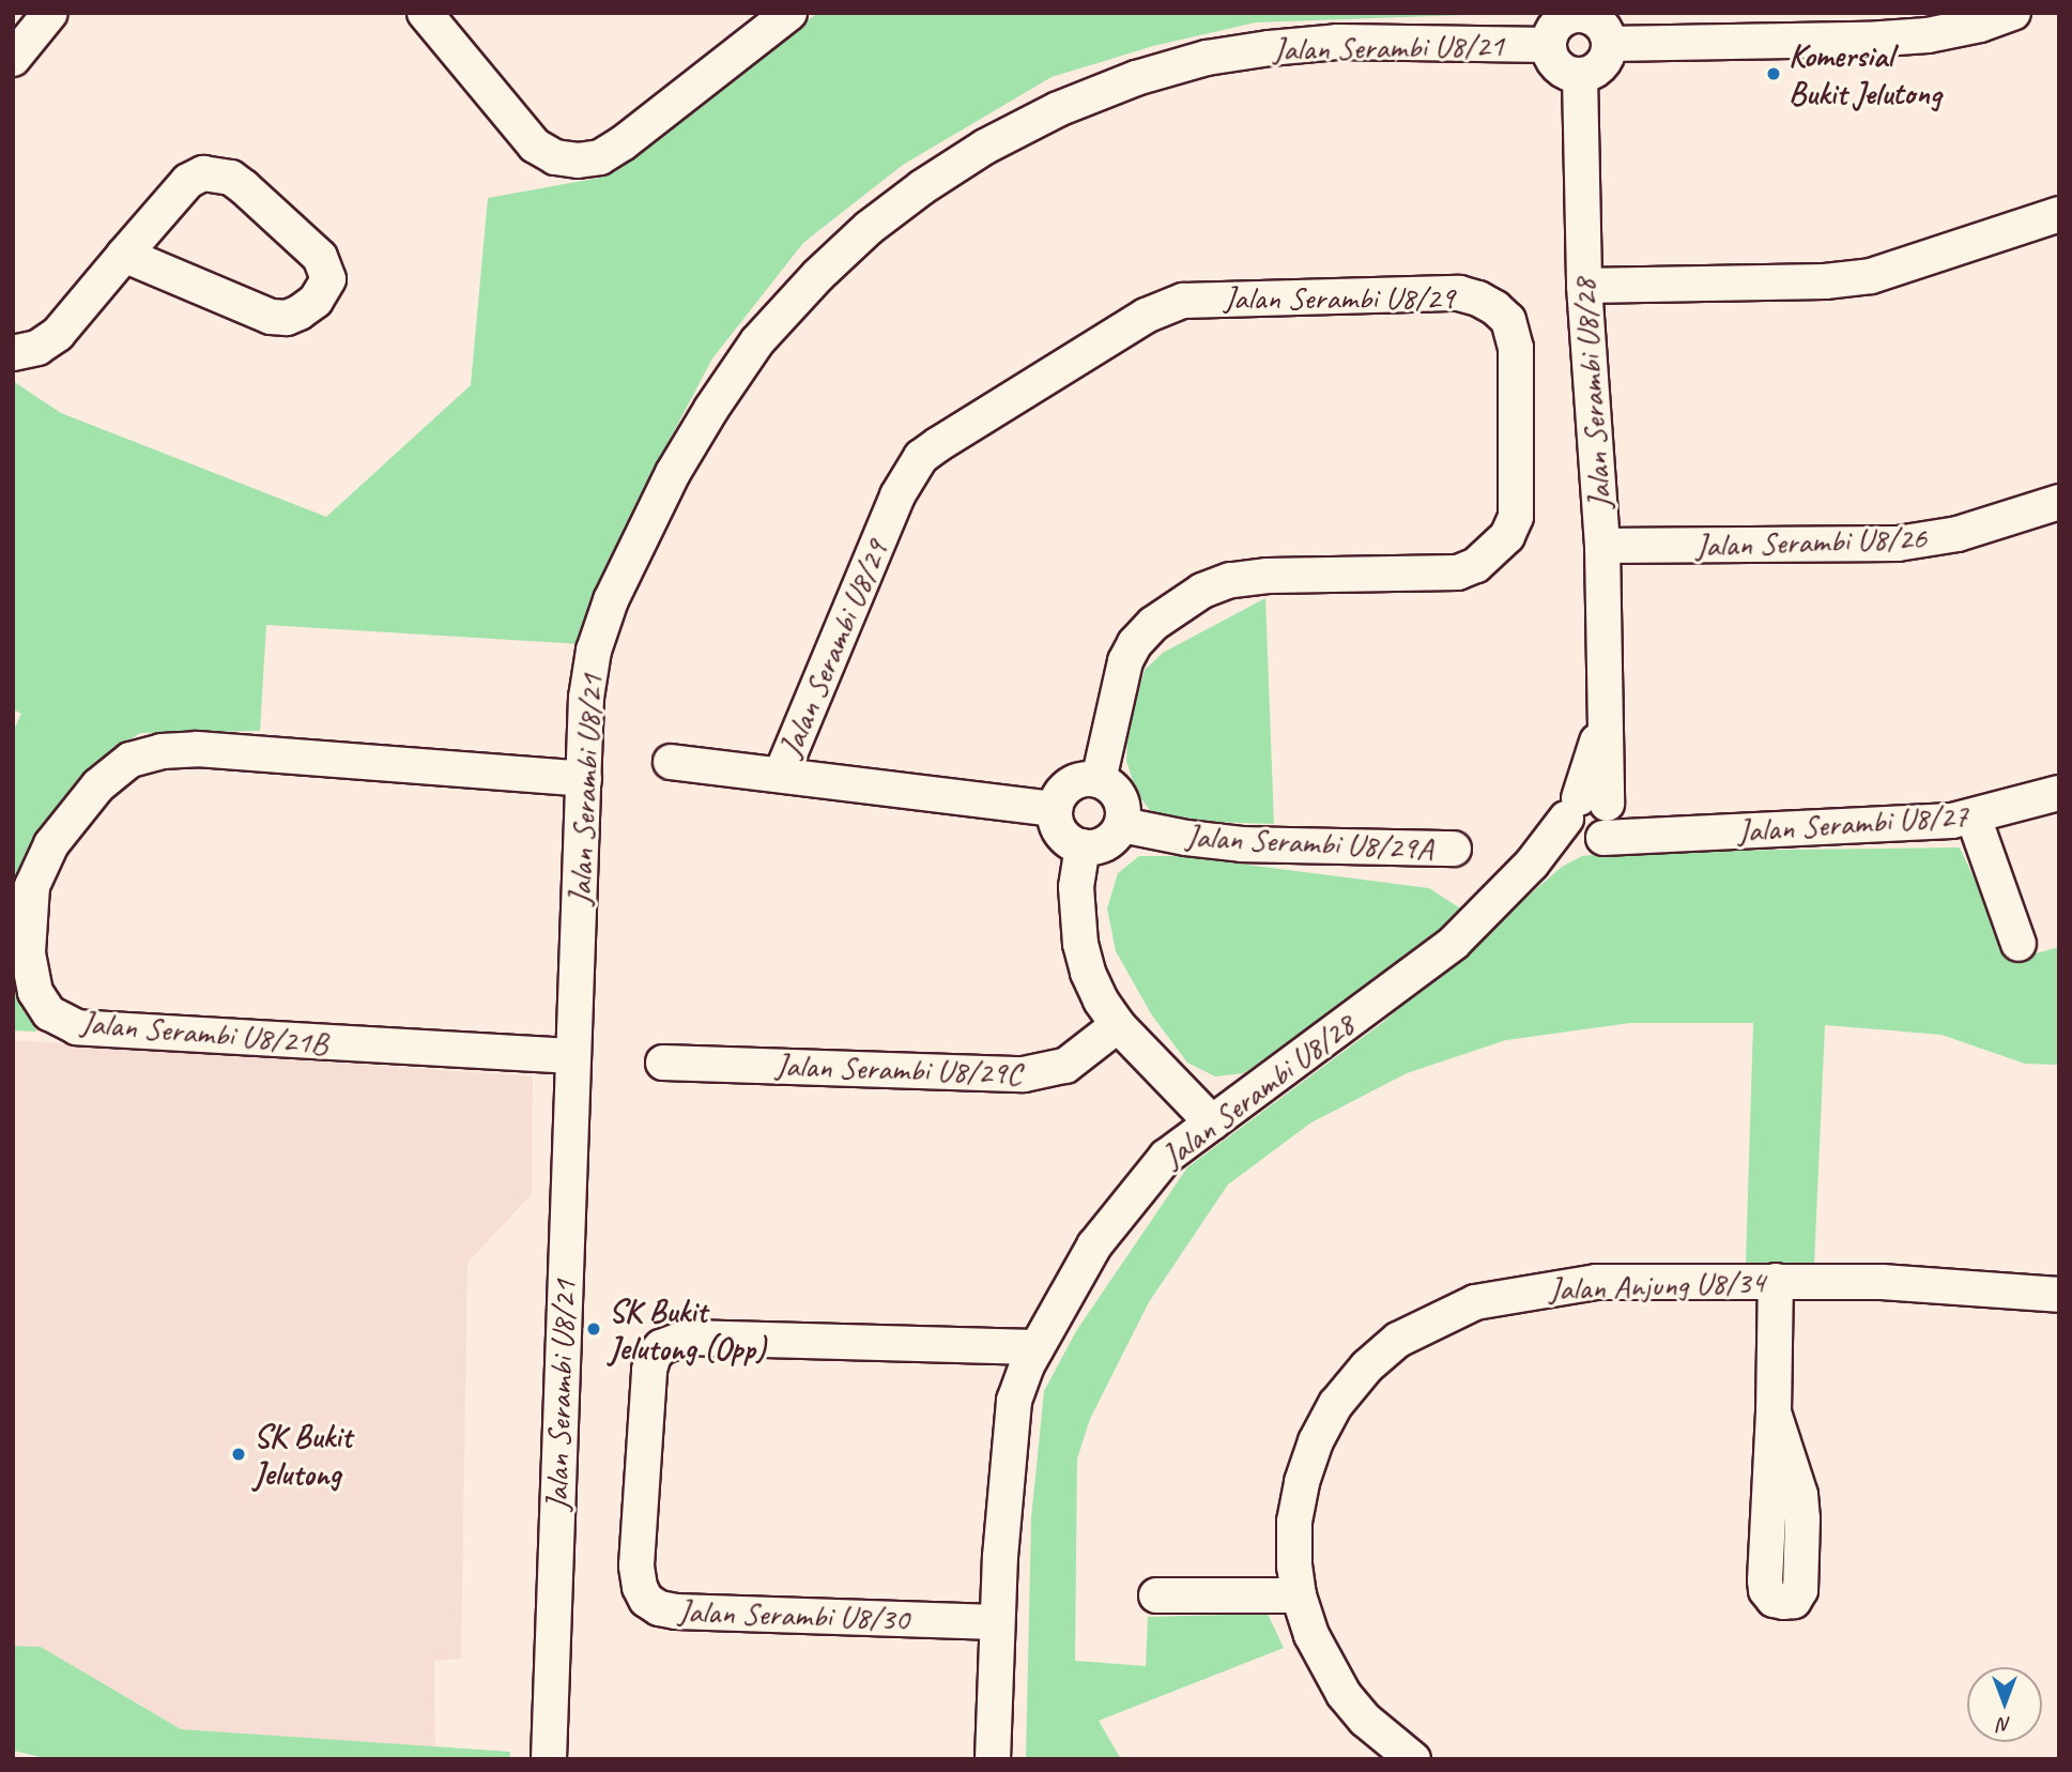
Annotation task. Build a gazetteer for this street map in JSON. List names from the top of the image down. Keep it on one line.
{"streets":{"street":["Jalan Serambi U8/21","Jalan Serambi U8/29","Jalan Serambi U8/28","Jalan Serambi U8/26","Jalan Serambi U8/27","Jalan Serambi U8/29A","Jalan Serambi U8/21B","Jalan Serambi U8/29C","Jalan Anjung U8/34","Jalan Serambi U8/30"]},"crossings":[["Jalan Serambi U8/21","Jalan Serambi U8/28"],["Jalan Serambi U8/21","Jalan Serambi U8/21B"],["Jalan Serambi U8/29","Jalan Serambi U8/29A"],["Jalan Serambi U8/28","Jalan Serambi U8/26"],["Jalan Serambi U8/28","Jalan Serambi U8/27"],["Jalan Serambi U8/28","Jalan Serambi U8/30"]],"places":["Komersial Bukit Jelutong","SK Bukit Jelutong (Opp)","SK Bukit Jelutong"],"north":"bottom"}
